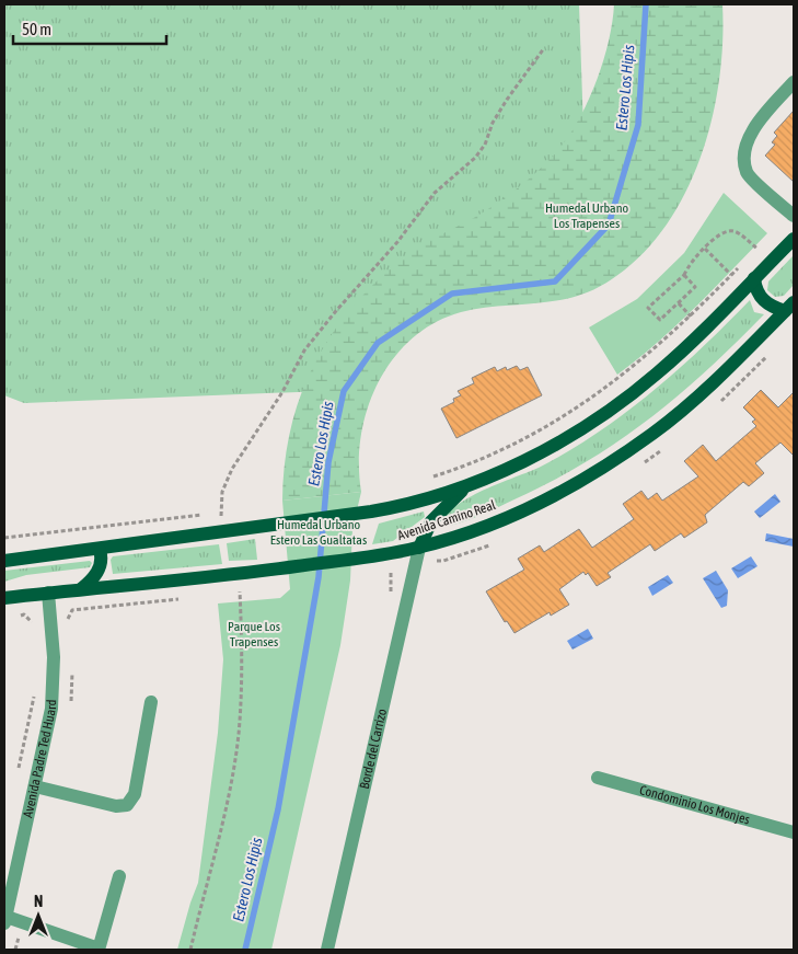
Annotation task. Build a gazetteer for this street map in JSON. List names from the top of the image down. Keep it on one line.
{"streets":{"main road":["Avenida Camino Real"],"street":["Borde del Carrizo","Avenida Padre Ted Huard","Condominio Los Monjes"]},"crossings":[["Avenida Camino Real","Borde del Carrizo"],["Avenida Camino Real","Avenida Padre Ted Huard"]],"water":["Estero Los Hipis"],"parks":["Humedal Urbano Los Trapenses","Humedal Urbano Estero Las Gualtatas","Parque Los Trapenses"],"scale_bar":"50 m","north":"top"}
